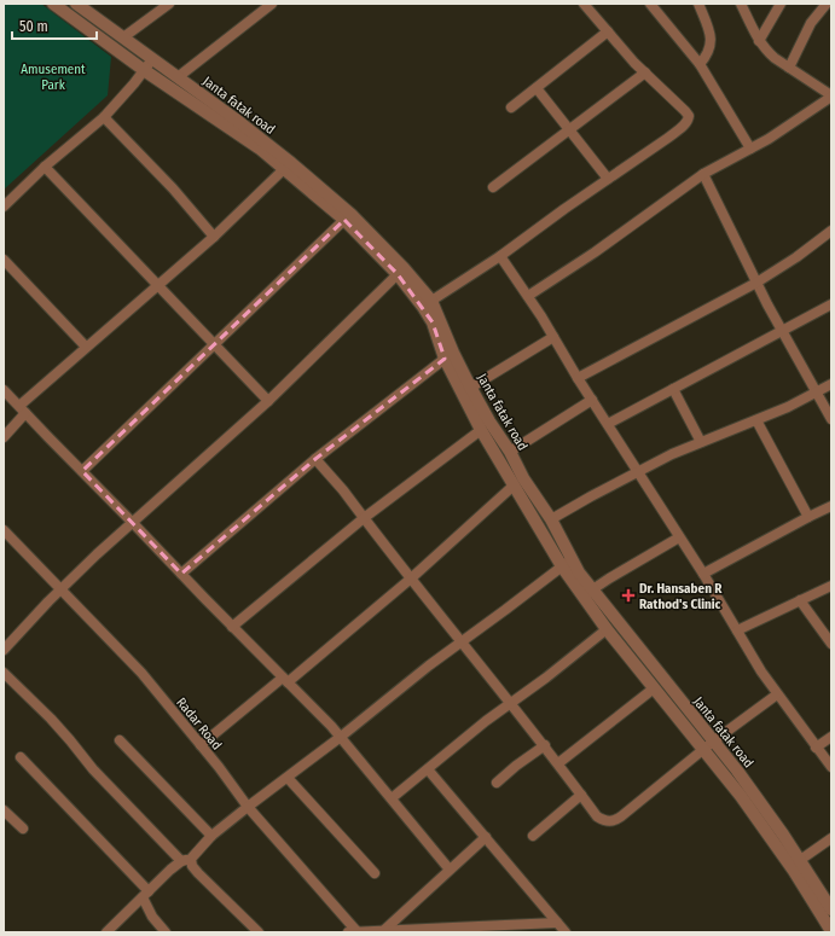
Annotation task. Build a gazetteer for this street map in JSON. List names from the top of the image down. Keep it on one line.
{"streets":{"street":["Janta fatak road","Radar Road"]},"parks":["Amusement Park"],"places":{"health":["Dr. Hansaben R Rathod's Clinic"]},"scale_bar":"50 m"}
